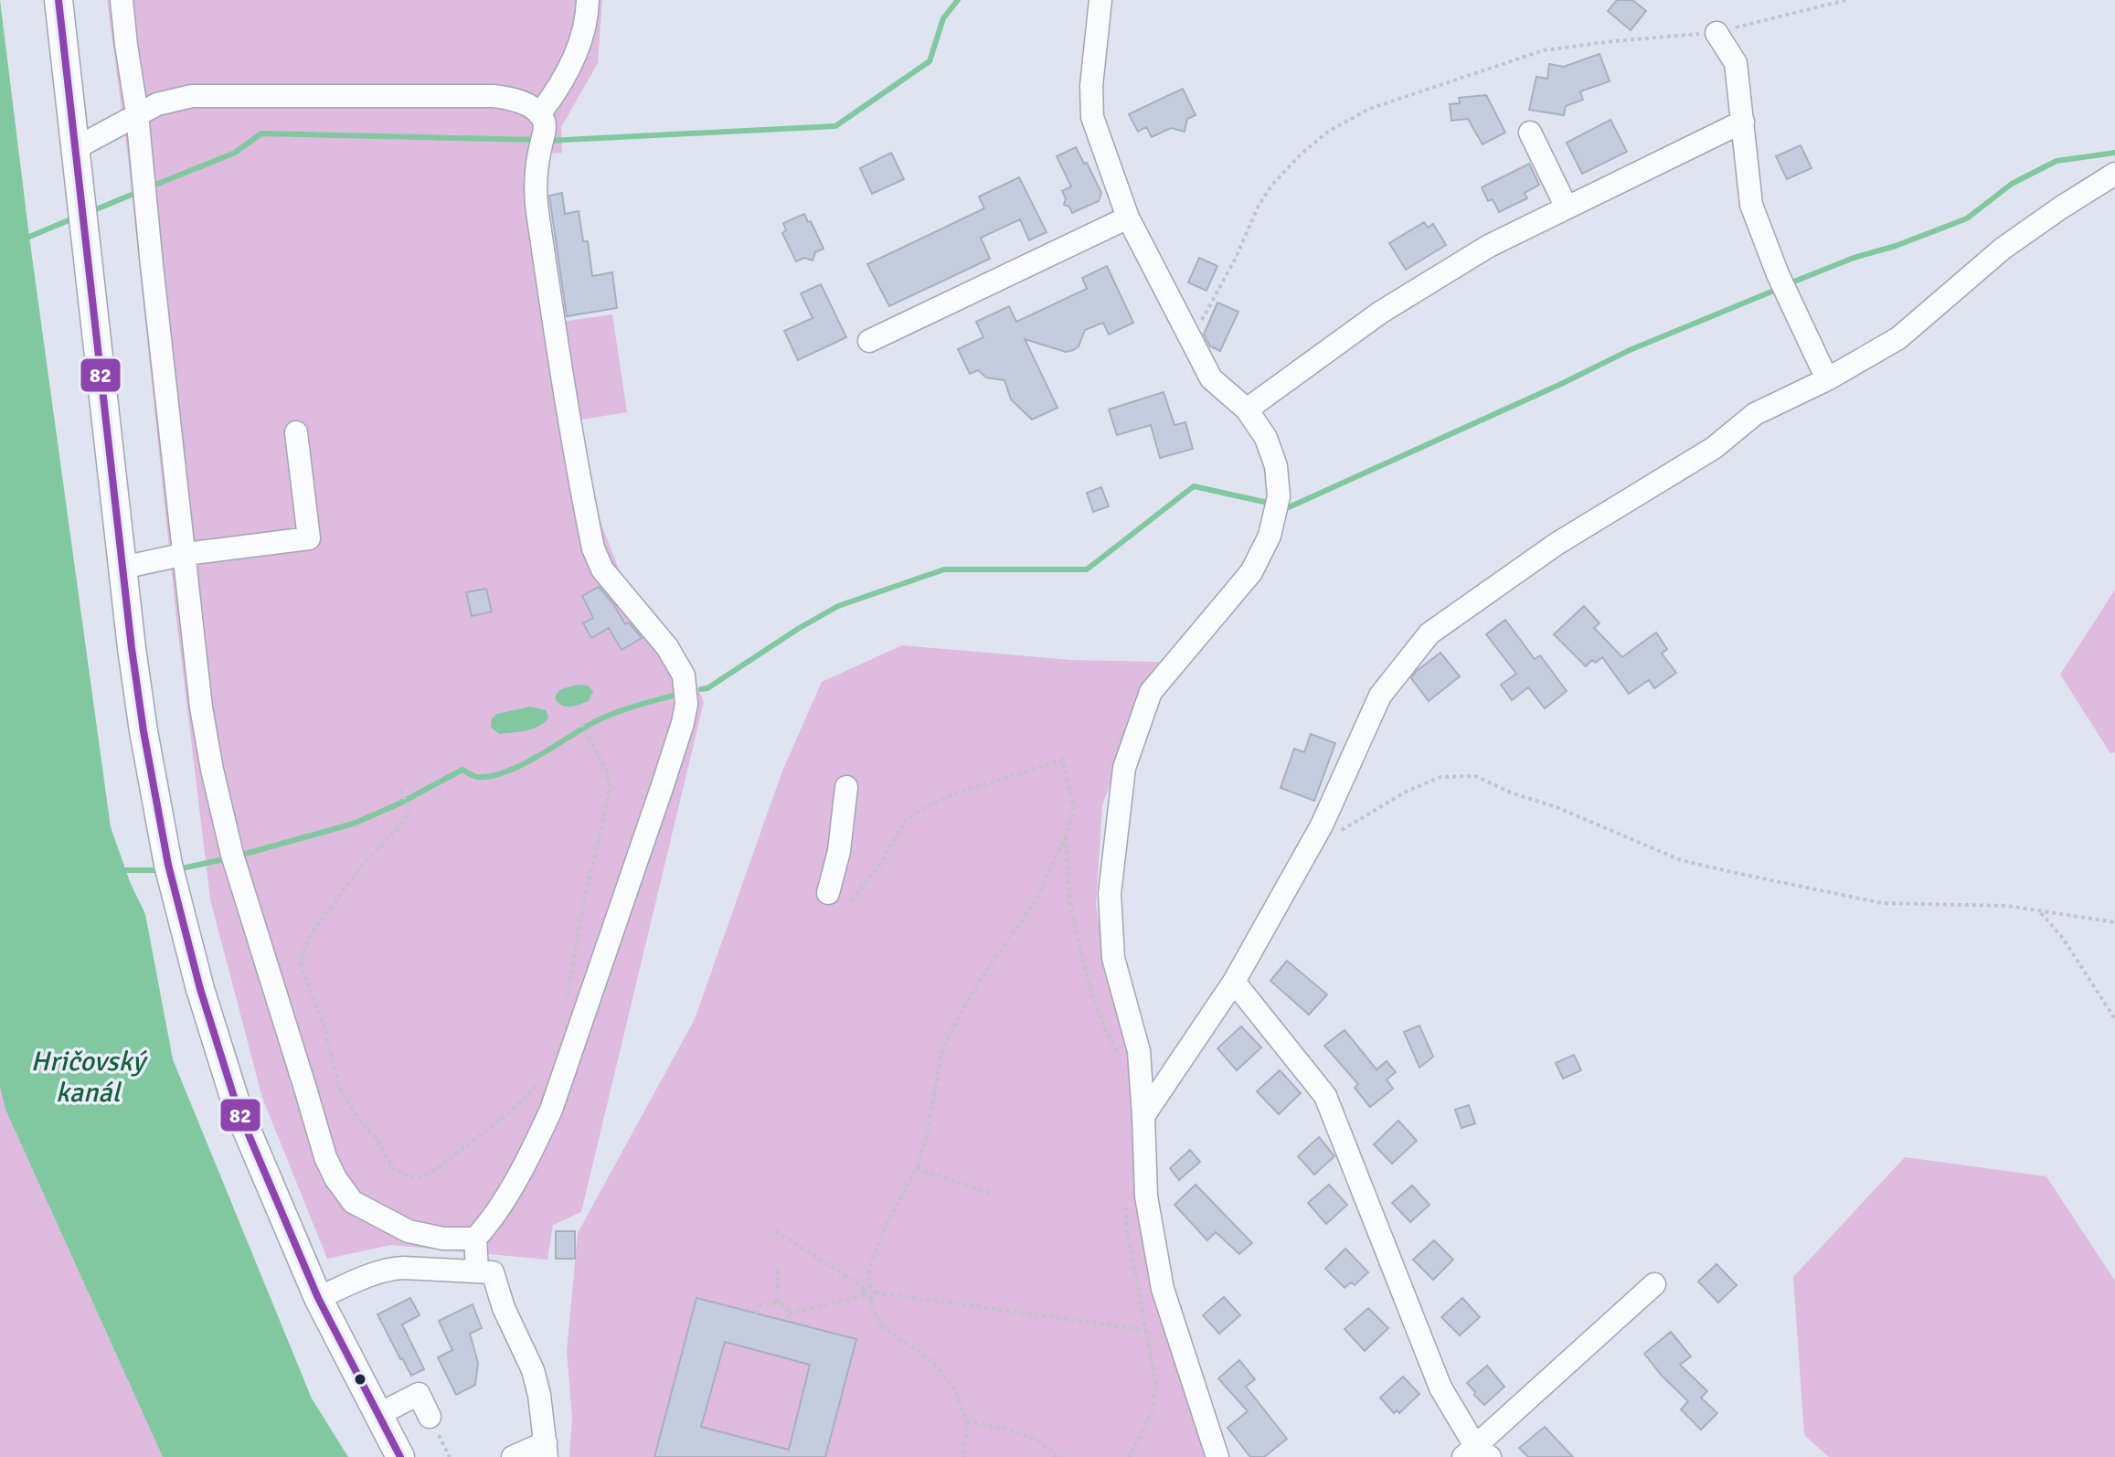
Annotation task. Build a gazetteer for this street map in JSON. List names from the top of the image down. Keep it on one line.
{"water":["Hričovský kanál"],"lines":["transit line 82"]}
